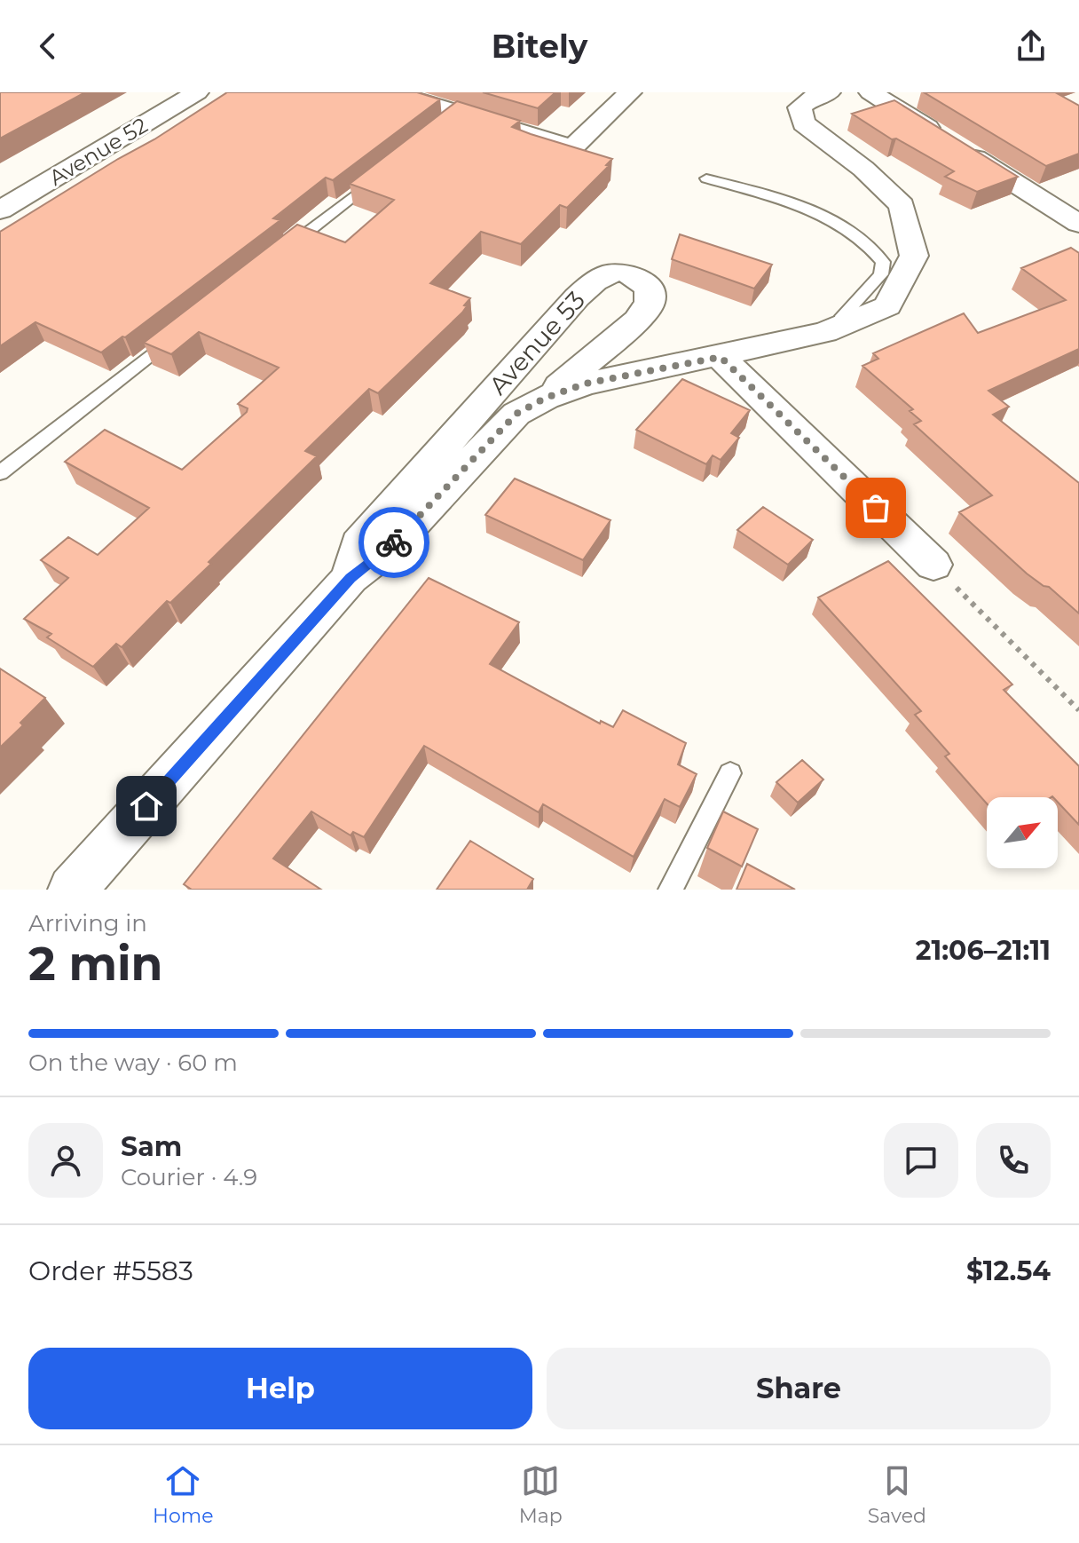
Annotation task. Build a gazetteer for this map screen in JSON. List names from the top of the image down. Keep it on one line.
{"streets":{"street":["Avenue 52","Avenue 53"]},"north":"top right","page":{"header":"Bitely","heading":["2 min","Arriving in","21:06–21:11"],"panel":["Sam","Courier · 4.9","Order #5583","$12.54"],"bar":"On the way · 60 m","buttons":["Help","Share"],"tabs":["Home","Map","Saved"]}}
